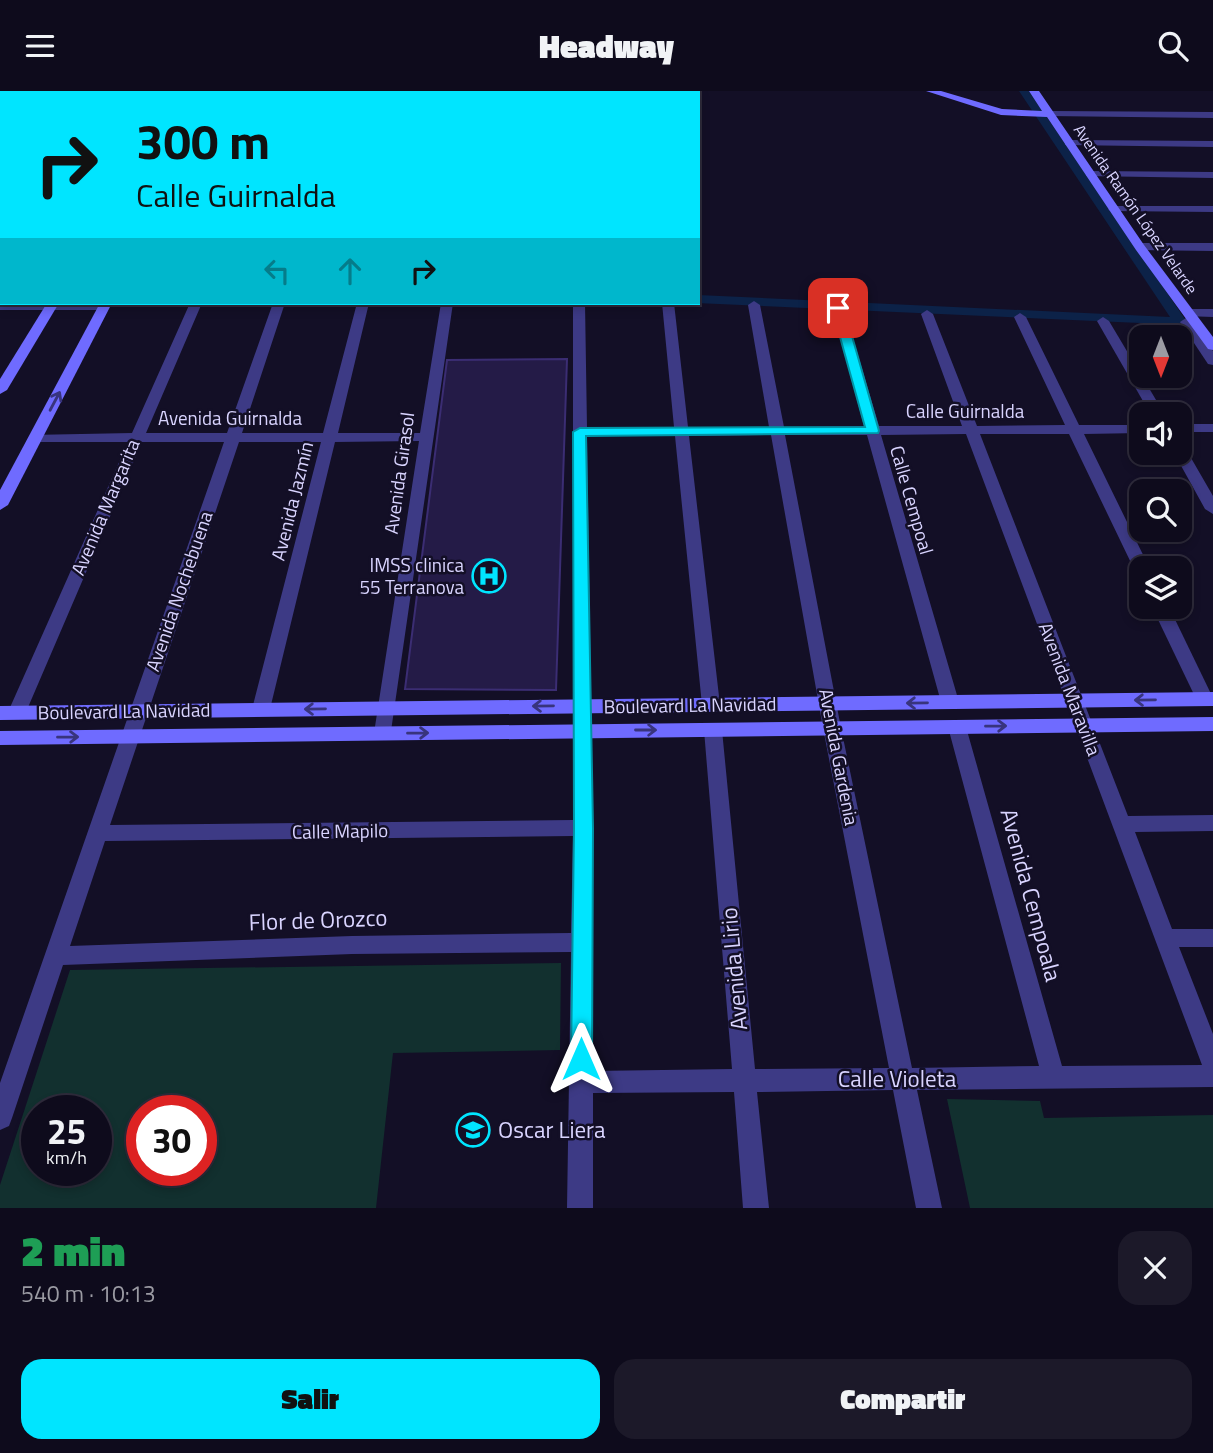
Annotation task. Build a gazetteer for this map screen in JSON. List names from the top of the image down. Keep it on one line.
{"streets":{"street":["Avenida Ramón López Velarde","Calle Guirnalda","Avenida Guirnalda","Avenida Girasol","Calle Cempoal","Avenida Jazmín","Avenida Margarita","Avenida Nochebuena","Avenida Maravilla","Boulevard La Navidad","Avenida Gardenia","Calle Mapilo","Avenida Cempoala","Flor de Orozco","Avenida Lirio","Calle Violeta"]},"crossings":[["Calle Guirnalda","Calle Cempoal"],["Calle Guirnalda","Avenida Maravilla"],["Calle Guirnalda","Avenida Gardenia"],["Avenida Guirnalda","Avenida Girasol"],["Avenida Guirnalda","Avenida Jazmín"],["Avenida Guirnalda","Avenida Margarita"],["Avenida Guirnalda","Avenida Nochebuena"],["Avenida Girasol","Boulevard La Navidad"],["Calle Cempoal","Boulevard La Navidad"],["Avenida Jazmín","Boulevard La Navidad"],["Avenida Margarita","Boulevard La Navidad"],["Avenida Nochebuena","Boulevard La Navidad"],["Avenida Nochebuena","Calle Mapilo"],["Avenida Nochebuena","Flor de Orozco"],["Avenida Maravilla","Boulevard La Navidad"],["Boulevard La Navidad","Avenida Gardenia"],["Boulevard La Navidad","Avenida Cempoala"],["Boulevard La Navidad","Avenida Lirio"],["Avenida Gardenia","Calle Violeta"],["Avenida Cempoala","Calle Violeta"],["Avenida Lirio","Calle Violeta"]],"places":{"hospital":["IMSS clinica 55 Terranova"],"school or university":["Oscar Liera"]},"north":"bottom","page":{"header":"Headway","turn":["300 m","Calle Guirnalda"],"speed":"25 km/h","limit":"30","heading":["2 min","540 m · 10:13"],"buttons":["Salir","Compartir"]}}
